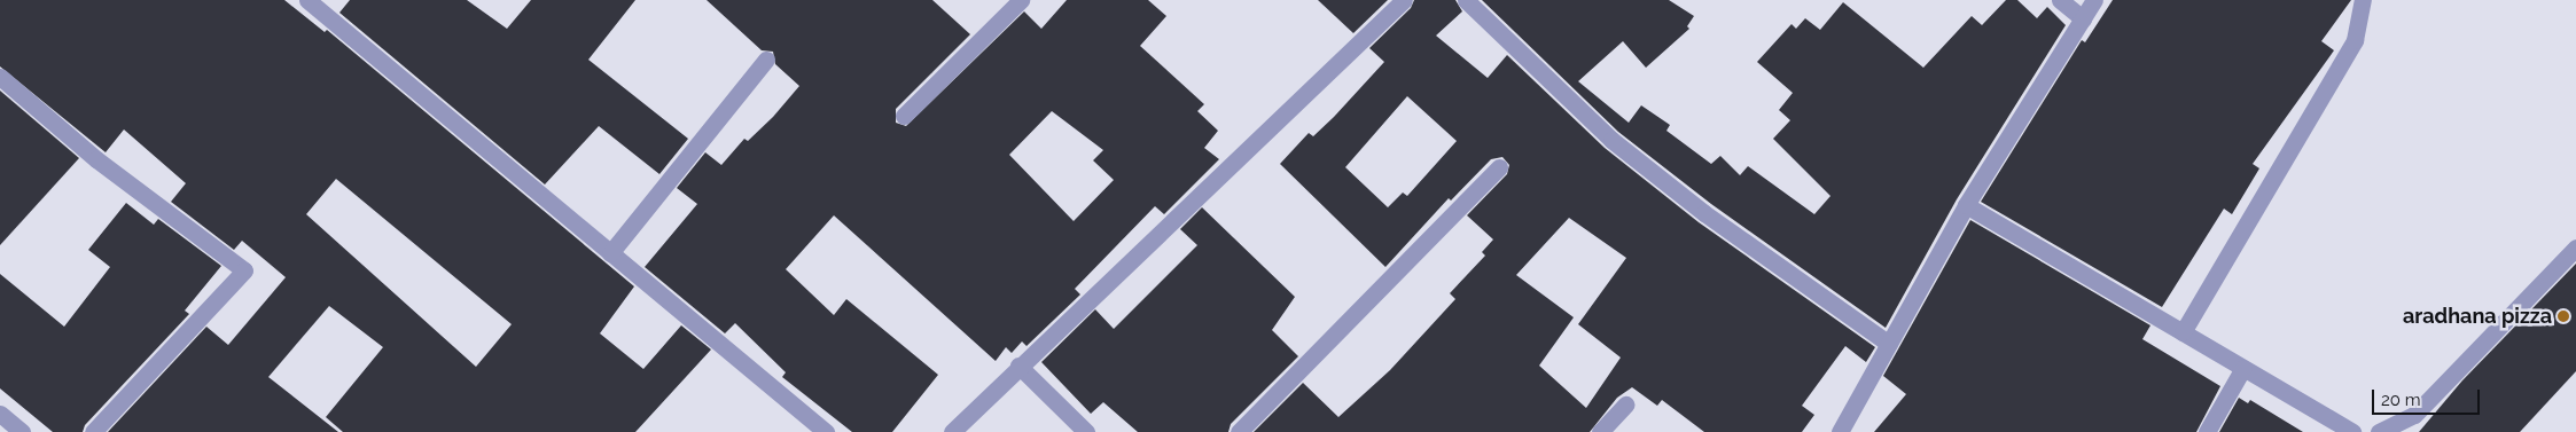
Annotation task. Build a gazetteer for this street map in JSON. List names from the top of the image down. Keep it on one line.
{"places":["aradhana pizza"],"scale_bar":"20 m"}
